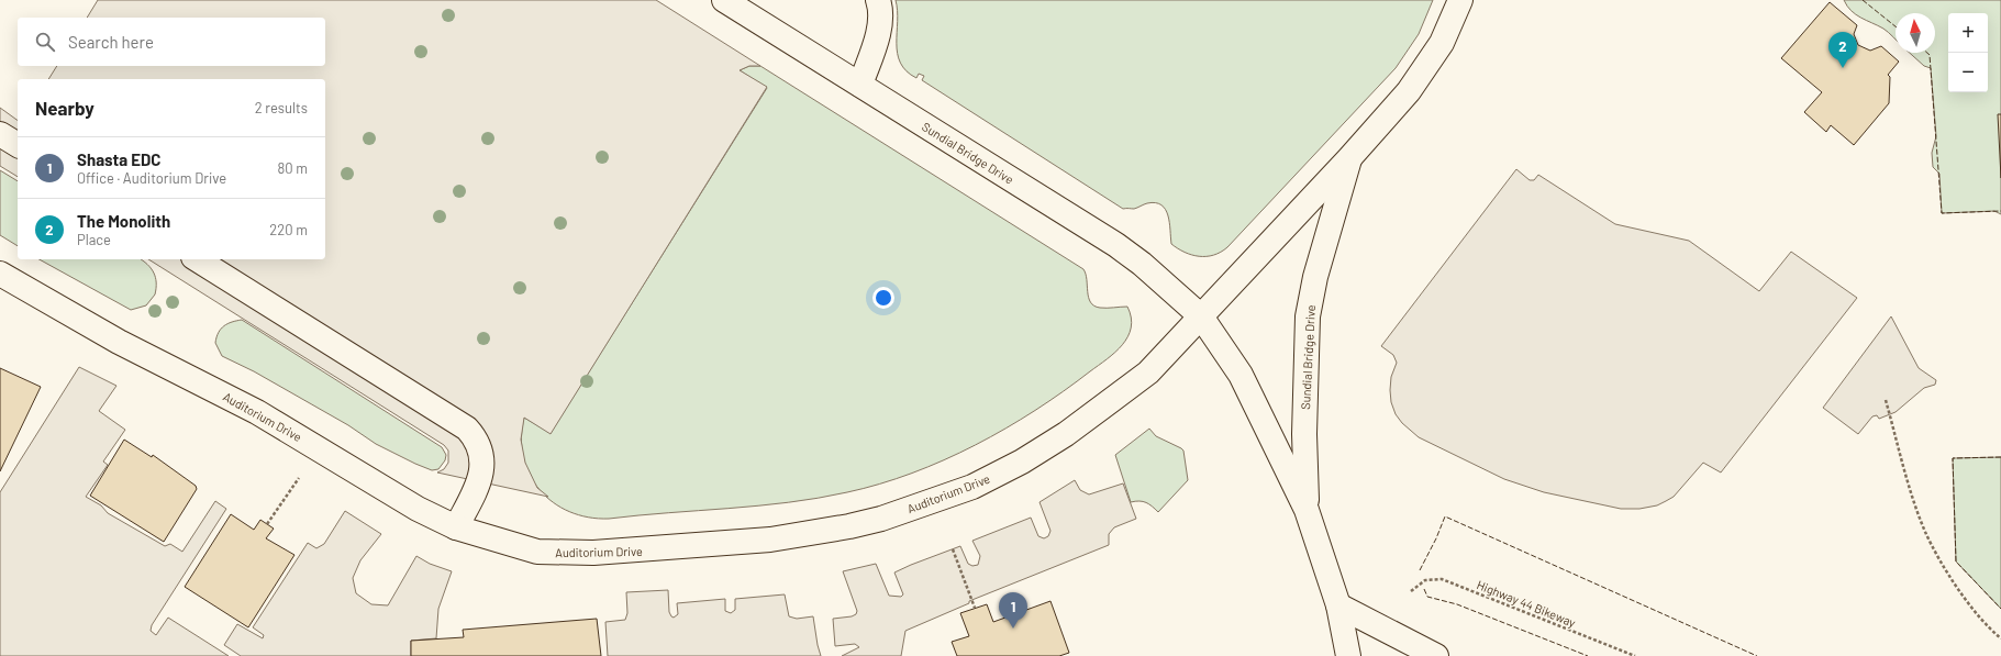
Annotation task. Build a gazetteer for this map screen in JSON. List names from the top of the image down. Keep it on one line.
{"streets":{"main road":["Sundial Bridge Drive","Auditorium Drive"],"path":["Highway 44 Bikeway"]},"crossings":[["Sundial Bridge Drive","Auditorium Drive"]],"north":"top","page":{"map_buttons":["+","−"],"search":"Search here","pins":["2","1"],"heading":["Nearby","2 results"],"list":[{"mark":"1","name":"Shasta EDC","note":"Office · Auditorium Drive","value":"80 m"},{"mark":"2","name":"The Monolith","note":"Place","value":"220 m"}]}}
